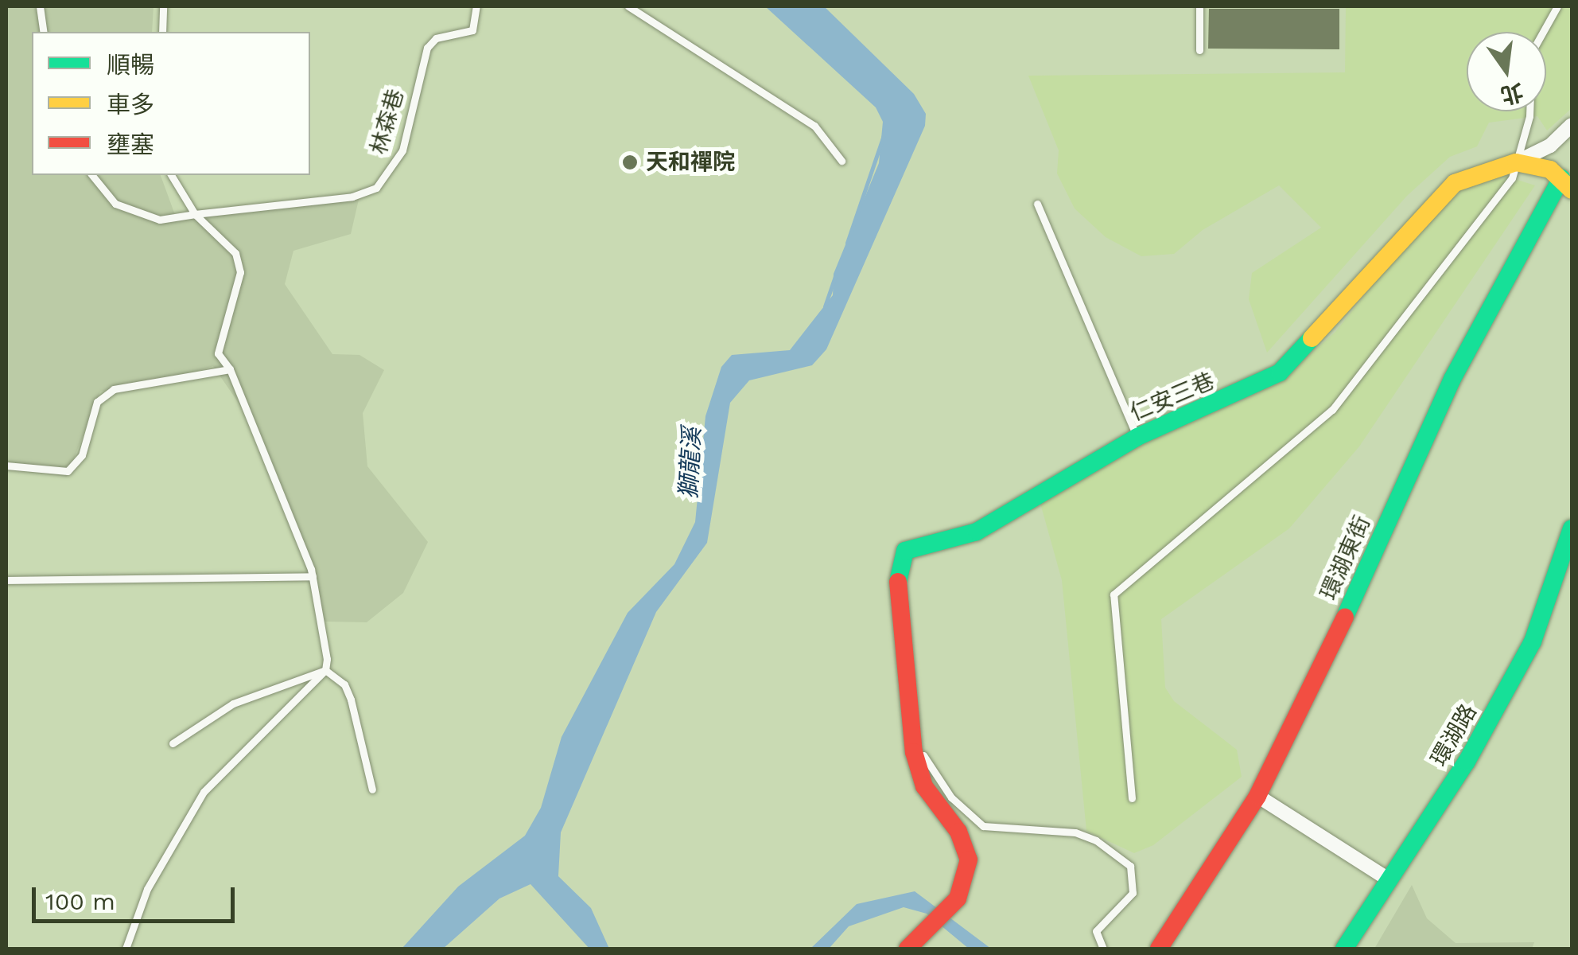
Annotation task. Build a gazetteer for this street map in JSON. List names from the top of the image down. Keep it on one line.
{"streets":{"street":["仁安三巷","環湖東街","環湖路"],"lane":["林森巷"]},"water":["獅龍溪"],"places":["天和禪院"],"legend":["順暢","車多","壅塞"],"scale_bar":"100 m","north":"bottom"}
